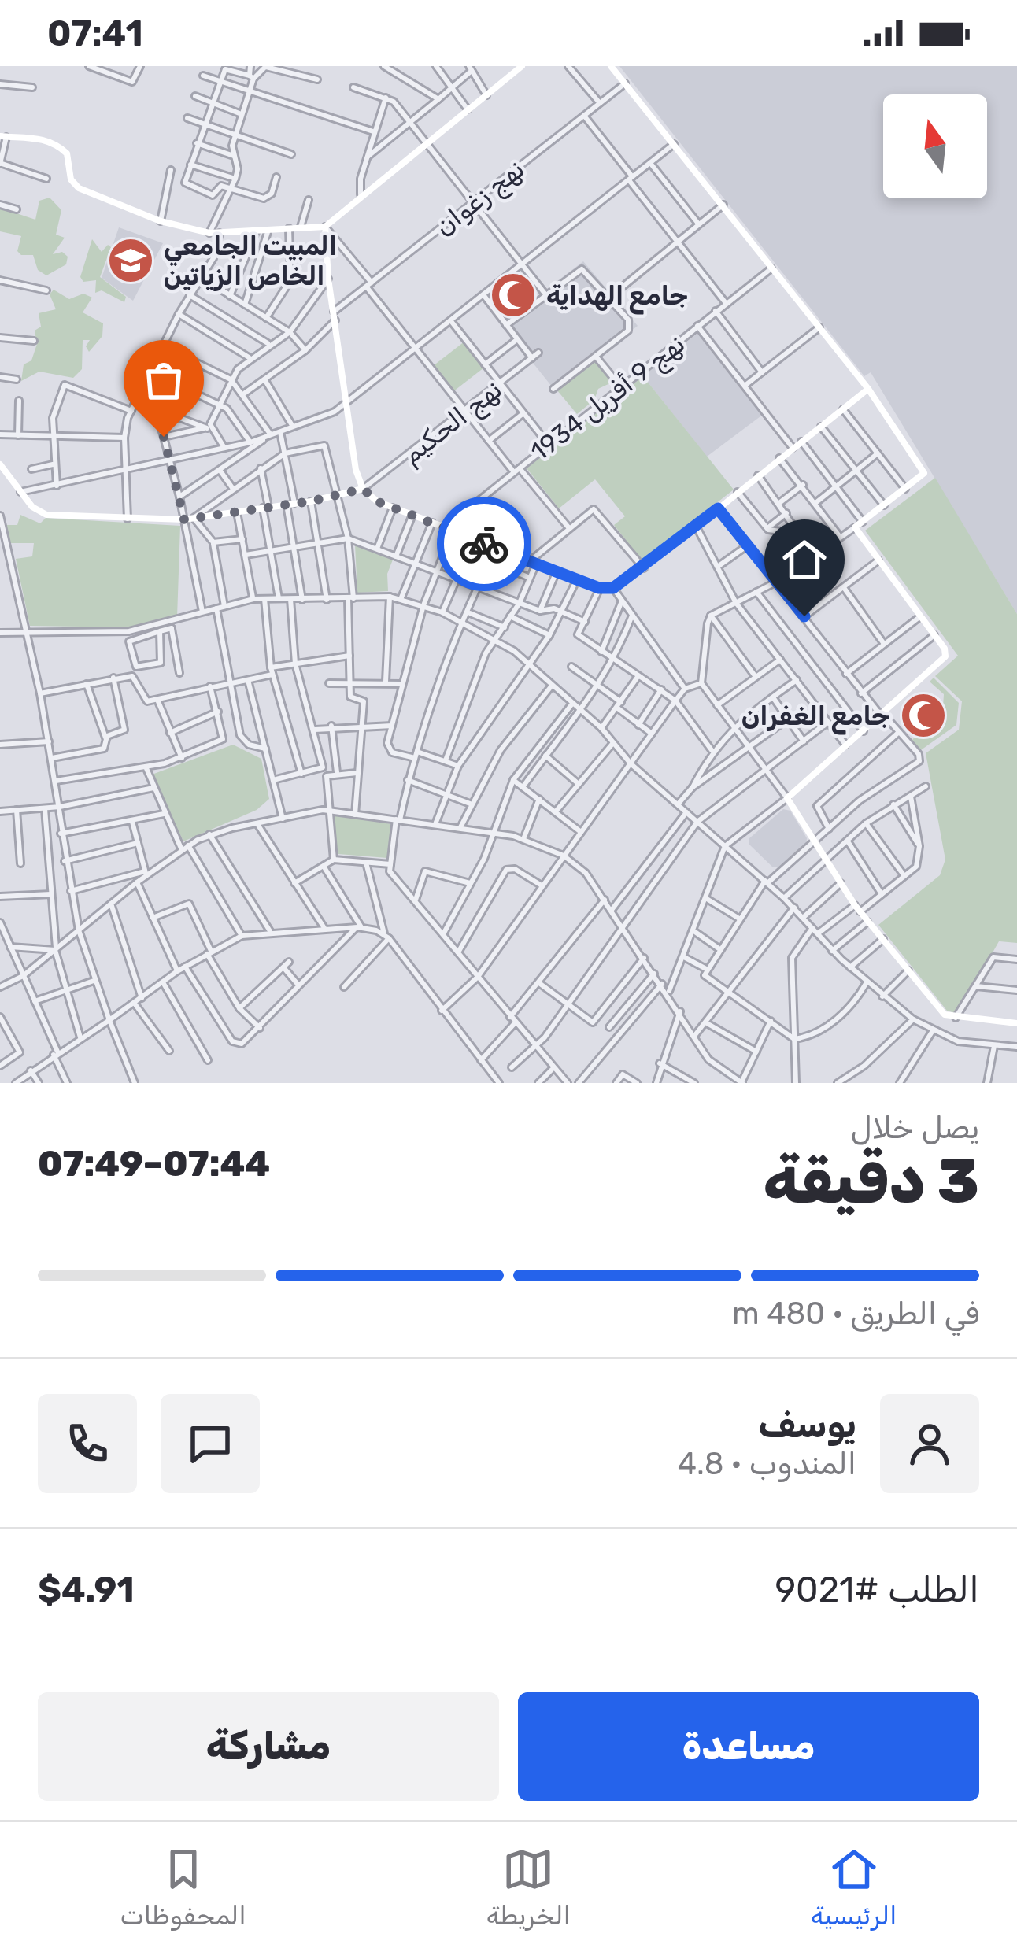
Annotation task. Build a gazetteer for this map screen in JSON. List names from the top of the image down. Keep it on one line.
{"streets":{"street":["نهج زغوان","نهج 9 أفريل 1934","نهج الحكيم"]},"places":{"school or university":["المبيت الجامعي الخاص الزياتين"],"mosque":["جامع الهداية","جامع الغفران"]},"north":"top","page":{"status":"07:41","heading":["3 دقيقة","يصل خلال","07:44–07:49"],"panel":["يوسف","المندوب · 4.8","الطلب #9021","$4.91"],"bar":"في الطريق · 480 m","buttons":["مساعدة","مشاركة"],"tabs":["الرئيسية","الخريطة","المحفوظات"]}}
